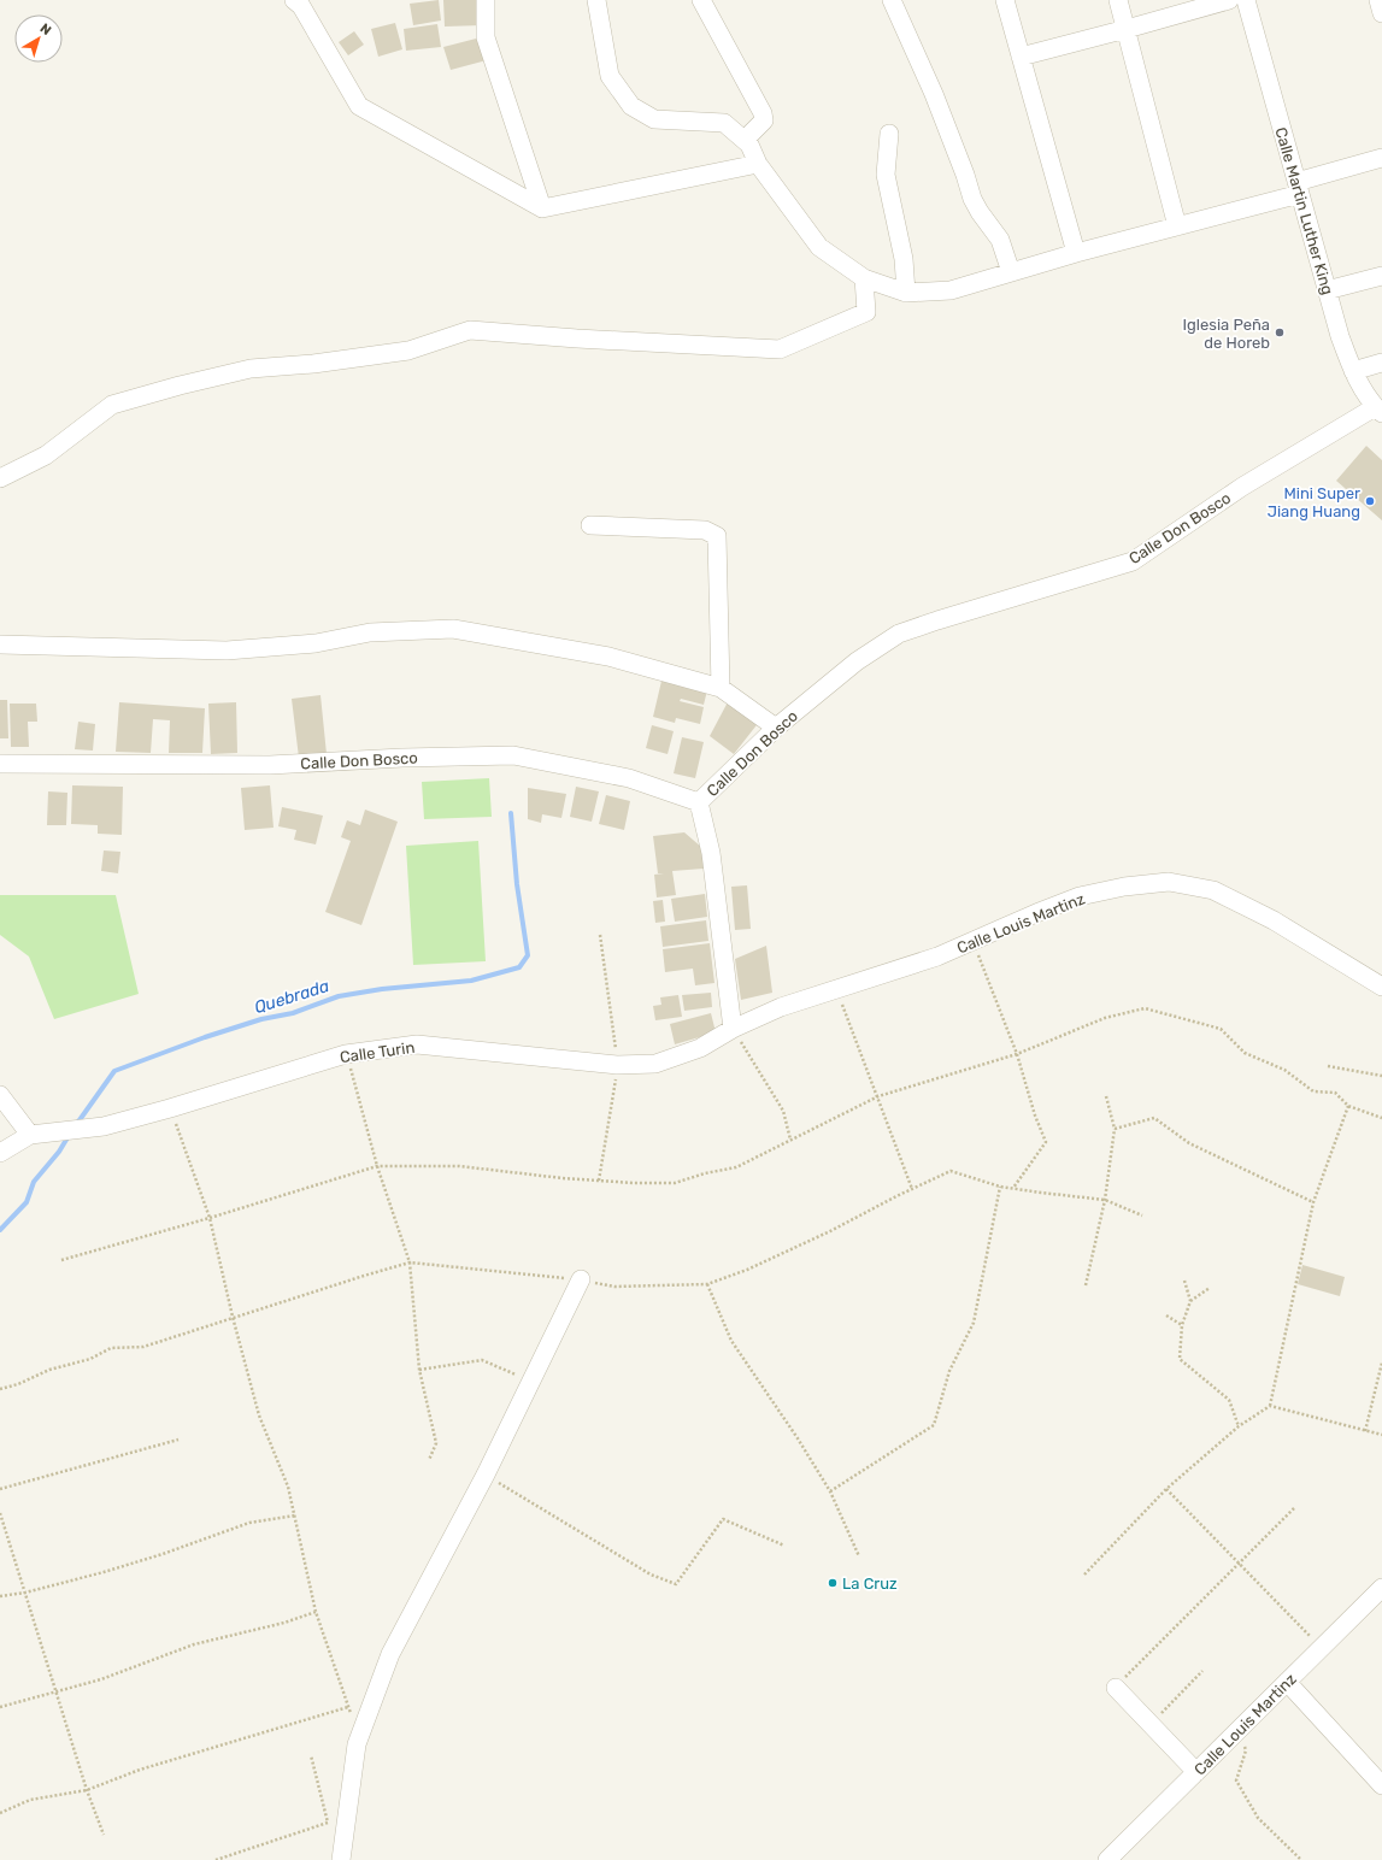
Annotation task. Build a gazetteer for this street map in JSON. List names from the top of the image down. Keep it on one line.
{"streets":{"street":["Calle Martin Luther King","Calle Don Bosco","Calle Louis Martinz","Calle Turin"]},"crossings":[["Calle Martin Luther King","Calle Don Bosco"],["Calle Louis Martinz","Calle Turin"]],"water":["Quebrada"],"places":["Iglesia Peña de Horeb","Mini Super Jiang Huang","La Cruz"],"north":"top right"}
